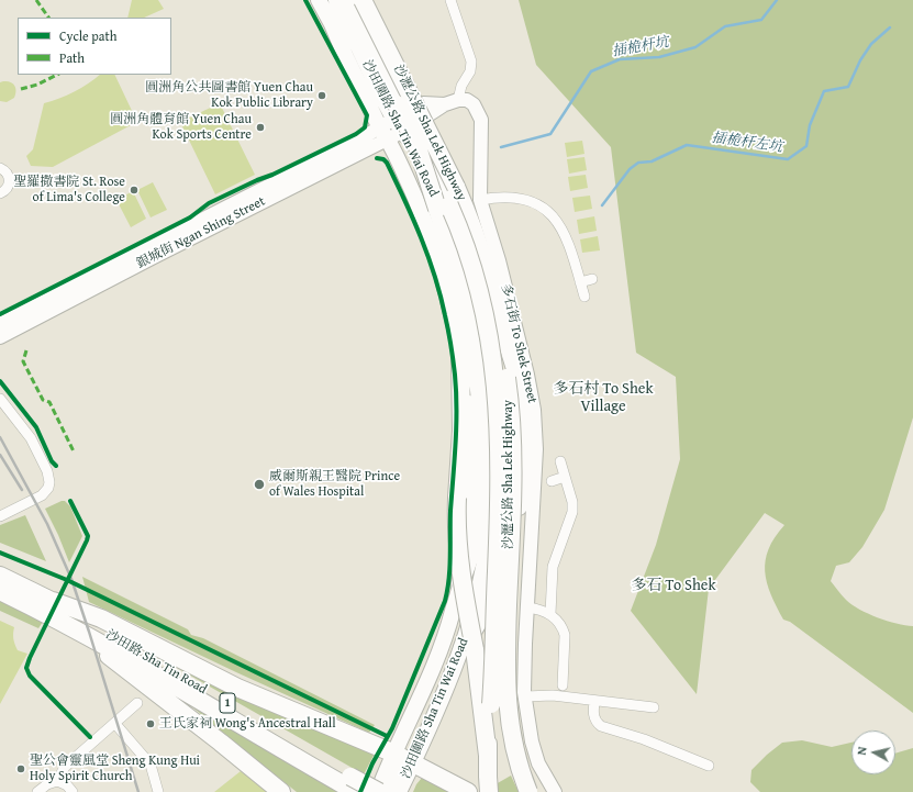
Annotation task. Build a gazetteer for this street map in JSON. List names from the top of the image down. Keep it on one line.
{"streets":{"highway":["沙瀝公路 Sha Lek Highway","沙田路 Sha Tin Road","1"],"main road":["沙田圍路 Sha Tin Wai Road"],"street":["銀城街 Ngan Shing Street","多石街 To Shek Street"]},"crossings":[["沙田圍路 Sha Tin Wai Road","銀城街 Ngan Shing Street"],["沙田圍路 Sha Tin Wai Road","沙田路 Sha Tin Road"]],"districts":["多石村 To Shek Village","多石 To Shek"],"water":["插桅杆坑","插桅杆左坑"],"places":["圓洲角公共圖書館 Yuen Chau Kok Public Library","圓洲角體育館 Yuen Chau Kok Sports Centre","聖羅撒書院 St. Rose of Lima's College","威爾斯親王醫院 Prince of Wales Hospital","王氏家祠 Wong's Ancestral Hall","聖公會靈風堂 Sheng Kung Hui Holy Spirit Church"],"legend":["Cycle path","Path"],"north":"left"}
